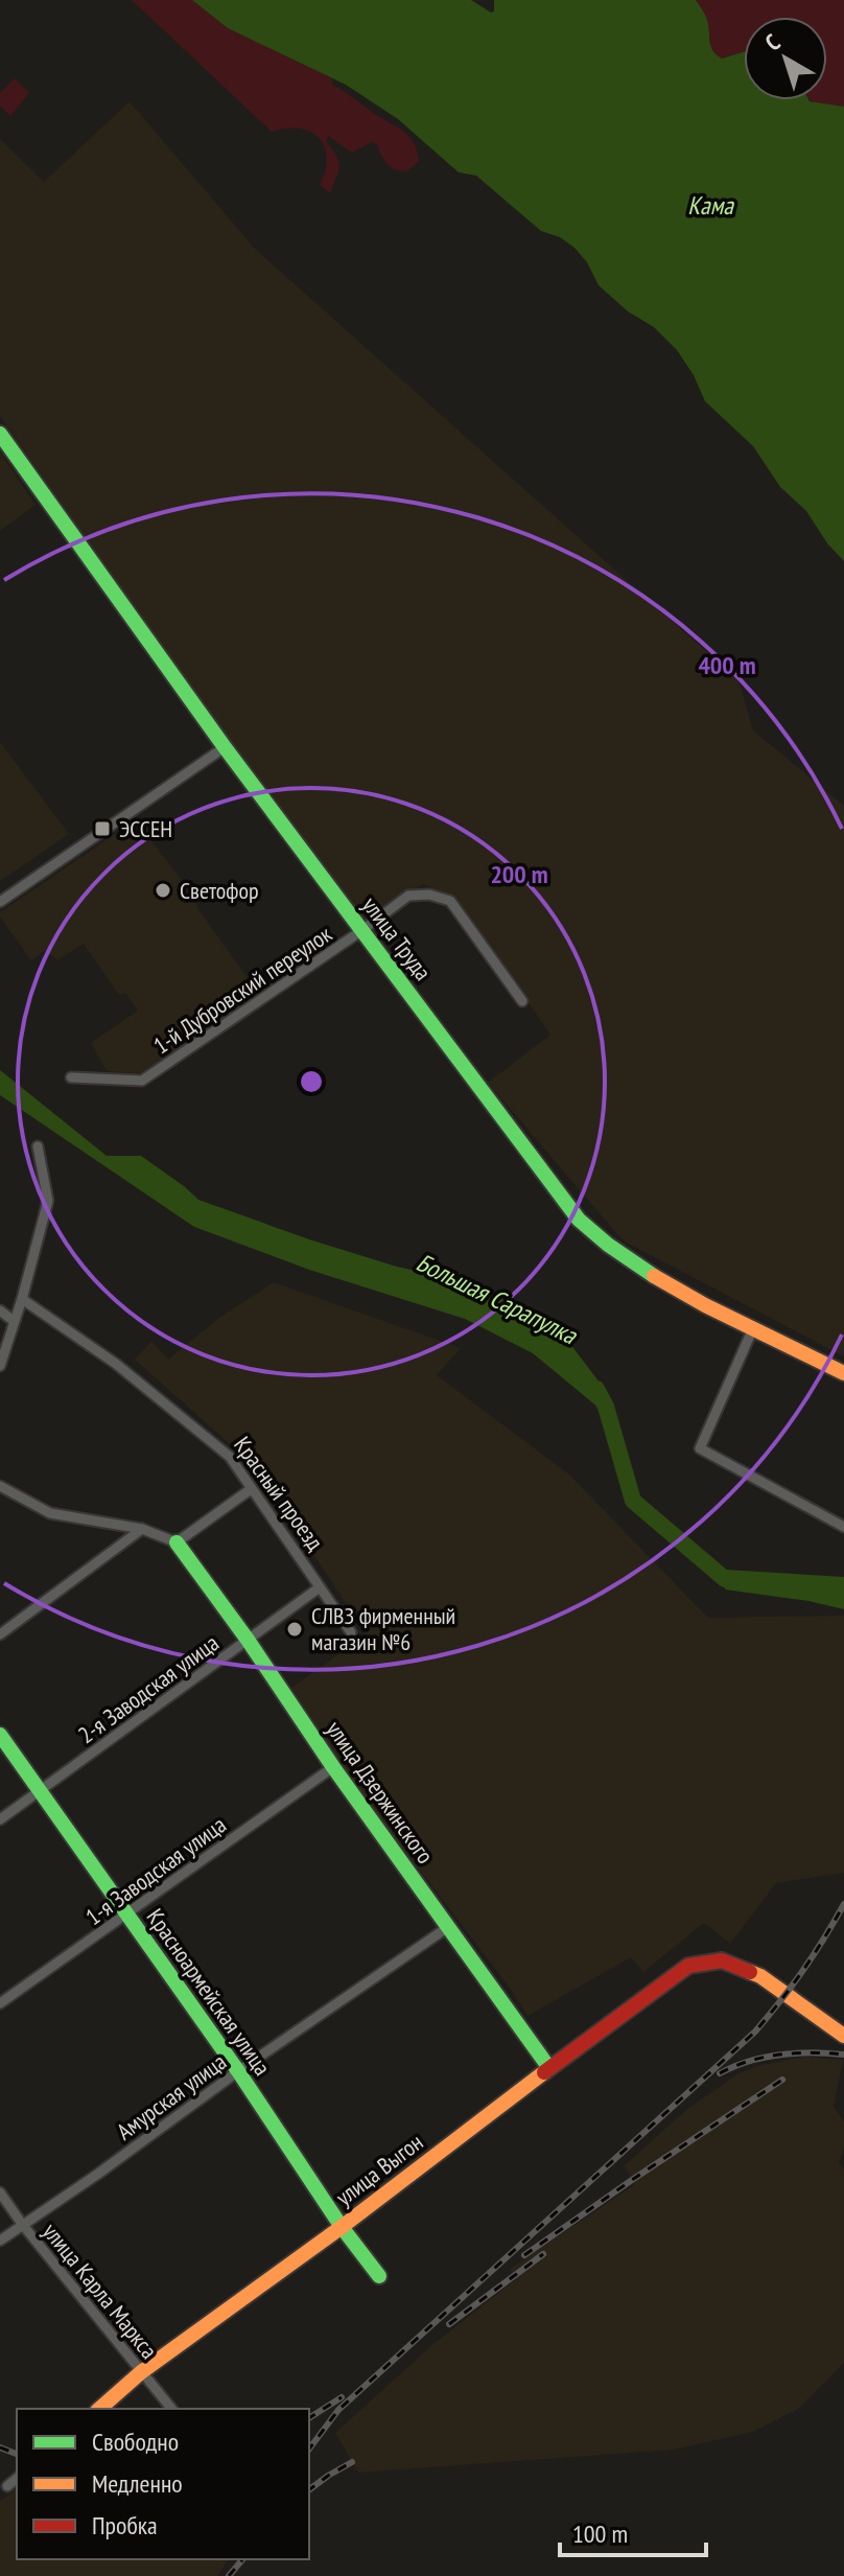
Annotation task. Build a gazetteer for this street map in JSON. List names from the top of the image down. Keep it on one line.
{"streets":{"street":["улица Труда","1-й Дубровский переулок","Красный проезд","2-я Заводская улица","улица Дзержинского","1-я Заводская улица","Красноармейская улица","Амурская улица","улица Выгон","улица Карла Маркса"]},"crossings":[["улица Труда","1-й Дубровский переулок"],["Красный проезд","2-я Заводская улица"],["2-я Заводская улица","улица Дзержинского"],["2-я Заводская улица","Красноармейская улица"],["улица Дзержинского","1-я Заводская улица"],["улица Дзержинского","Амурская улица"],["улица Дзержинского","улица Выгон"],["1-я Заводская улица","Красноармейская улица"],["Красноармейская улица","Амурская улица"],["Красноармейская улица","улица Выгон"],["Амурская улица","улица Карла Маркса"],["улица Выгон","улица Карла Маркса"]],"water":["Кама","Большая Сарапулка"],"places":{"transit":["ЭССЕН"],"other":["Светофор","СЛВЗ фирменный магазин №6"]},"legend":["Свободно","Медленно","Пробка"],"scale_bar":"100 m","north":"top left","rings":["400 m","200 m"]}
